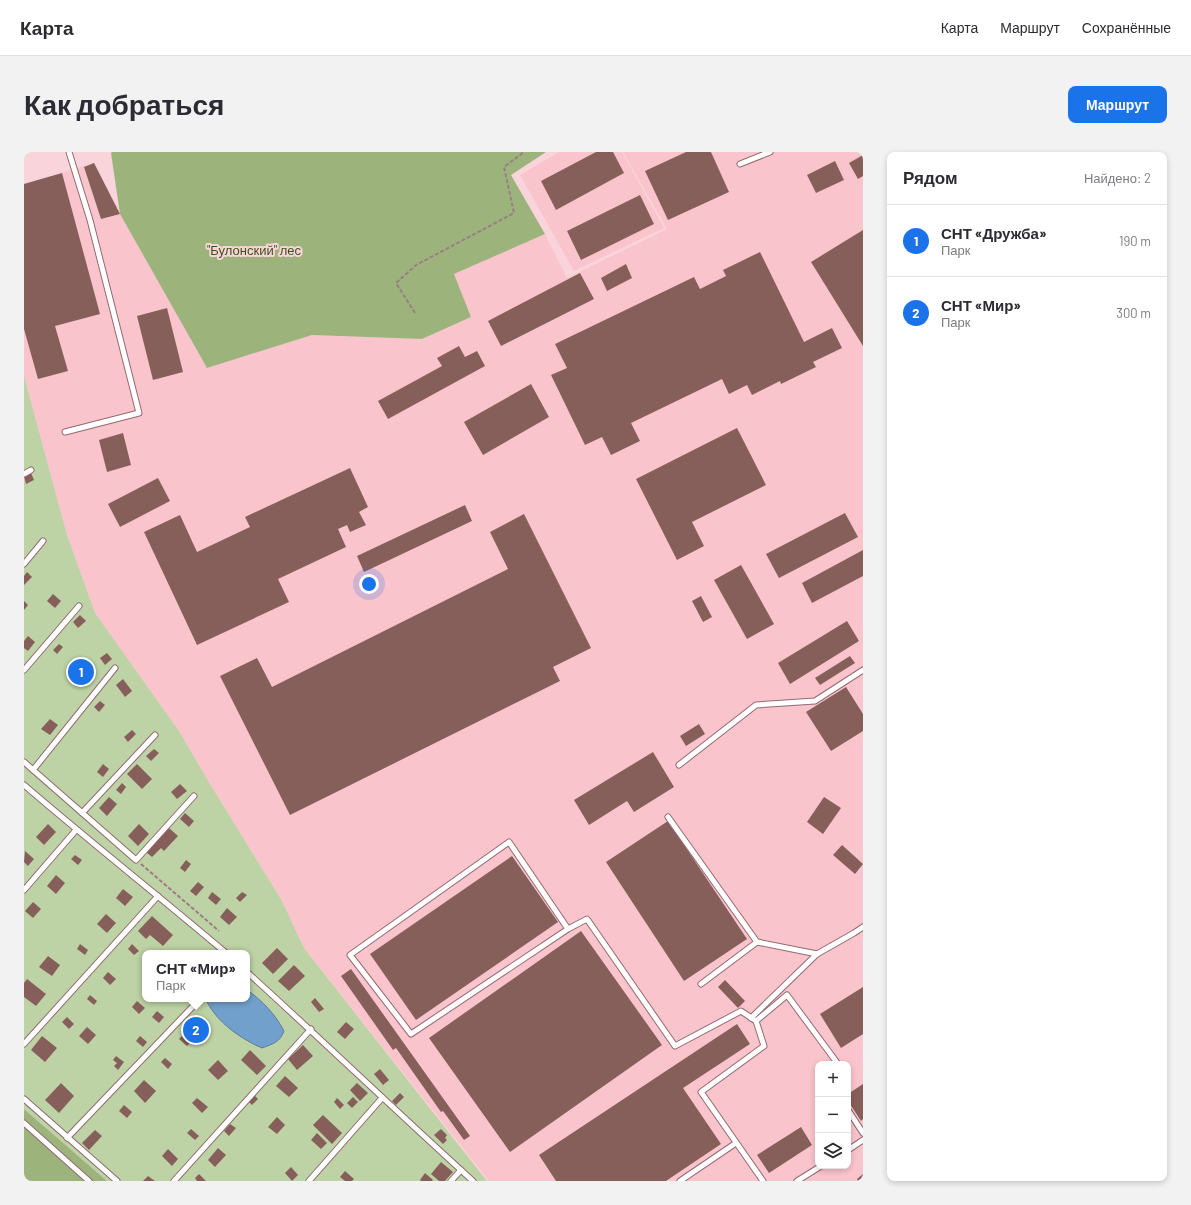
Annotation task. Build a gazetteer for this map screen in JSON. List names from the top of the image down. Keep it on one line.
{"parks":["\"Булонский\" лес"],"page":{"header":"Карта","nav":["Карта","Маршрут","Сохранённые"],"buttons":"Маршрут","title":"Как добраться","heading":["Рядом","Найдено: 2"],"list":[{"mark":"1","name":"СНТ «Дружба»","note":"Парк","value":"190 m"},{"mark":"2","name":"СНТ «Мир»","note":"Парк","value":"300 m"}],"pins":["1","2"],"popup":["СНТ «Мир»","Парк"],"map_buttons":["+","−"]}}
